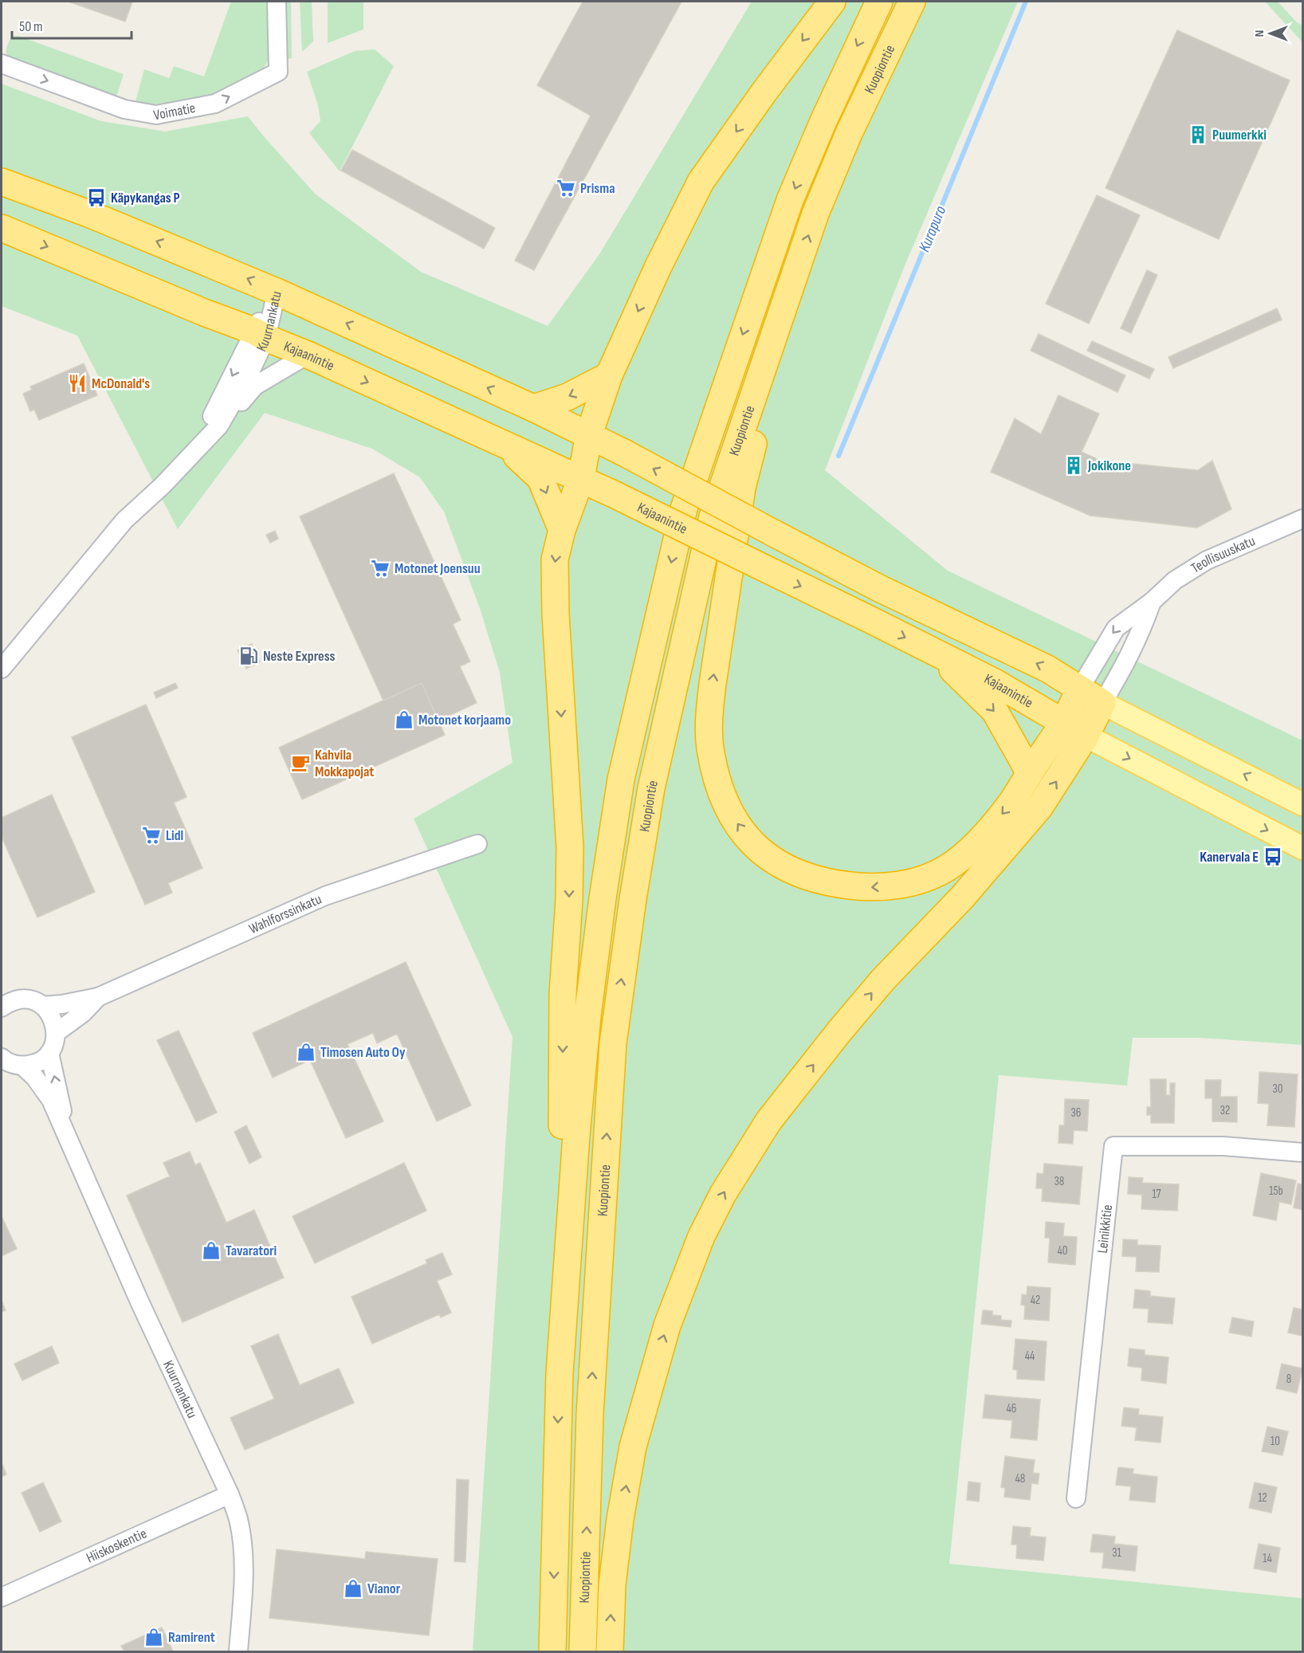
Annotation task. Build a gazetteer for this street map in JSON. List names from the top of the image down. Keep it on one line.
{"streets":{"highway":["Kuopiontie","Kajaanintie"],"street":["Voimatie","Kuurnankatu","Teollisuuskatu","Wahlforssinkatu","Leinikkitie","Hiiskoskentie"]},"crossings":[["Kuurnankatu","Kajaanintie"],["Kuurnankatu","Hiiskoskentie"]],"water":["Kurapuro"],"places":{"building":["Puumerkki","Jokikone"],"supermarket":["Prisma","Motonet Joensuu","Lidl"],"bus stop":["Käpykangas P","Kanervala E"],"restaurant":["McDonald's"],"fuel station":["Neste Express"],"shop":["Motonet korjaamo","Timosen Auto Oy","Tavaratori","Vianor","Ramirent"],"cafe":["Kahvila Mokkapojat"]},"house_numbers":["30","32","36","38","15b","17","40","42","44","8","46","10","48","12","31","14"],"scale_bar":"50 m","north":"left"}
